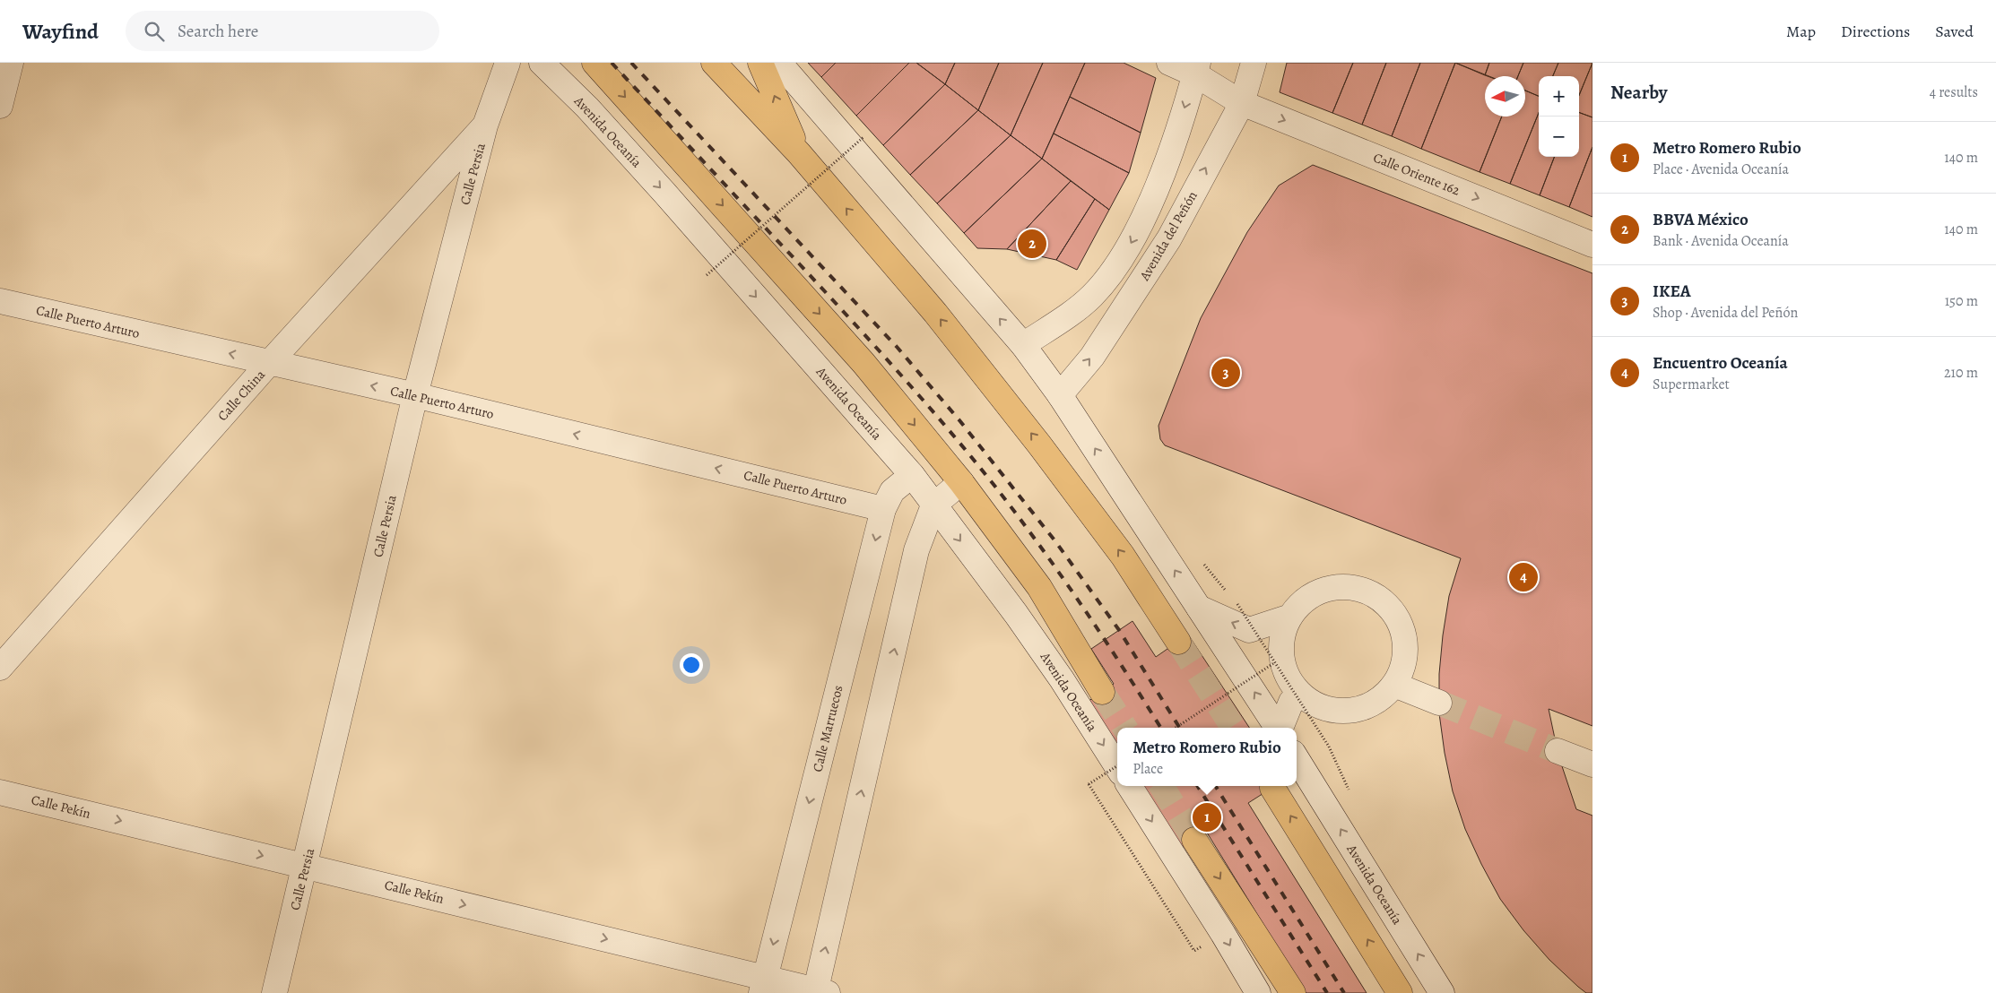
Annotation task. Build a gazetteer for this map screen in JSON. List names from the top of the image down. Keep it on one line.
{"streets":{"highway":["Avenida Oceanía"],"street":["Calle Persia","Calle Oriente 162","Avenida del Peñón","Calle Puerto Arturo","Calle China","Calle Marruecos","Calle Pekín"]},"crossings":[["Avenida Oceanía","Calle Marruecos"],["Calle Persia","Calle Puerto Arturo"],["Calle Persia","Calle China"],["Calle Persia","Calle Pekín"],["Calle Oriente 162","Avenida del Peñón"],["Calle Puerto Arturo","Calle China"],["Calle Puerto Arturo","Calle Marruecos"],["Calle Marruecos","Calle Pekín"]],"one_way":["Calle Oriente 162","Calle Puerto Arturo","Calle Pekín"],"north":"left","page":{"header":"Wayfind","search":"Search here","nav":["Map","Directions","Saved"],"heading":["Nearby","4 results"],"map_buttons":["+","−"],"list":[{"mark":"1","name":"Metro Romero Rubio","note":"Place · Avenida Oceanía","value":"140 m"},{"mark":"2","name":"BBVA México","note":"Bank · Avenida Oceanía","value":"140 m"},{"mark":"3","name":"IKEA","note":"Shop · Avenida del Peñón","value":"150 m"},{"mark":"4","name":"Encuentro Oceanía","note":"Supermarket","value":"210 m"}],"pins":["2","3","4","1"],"popup":["Metro Romero Rubio","Place"]}}
